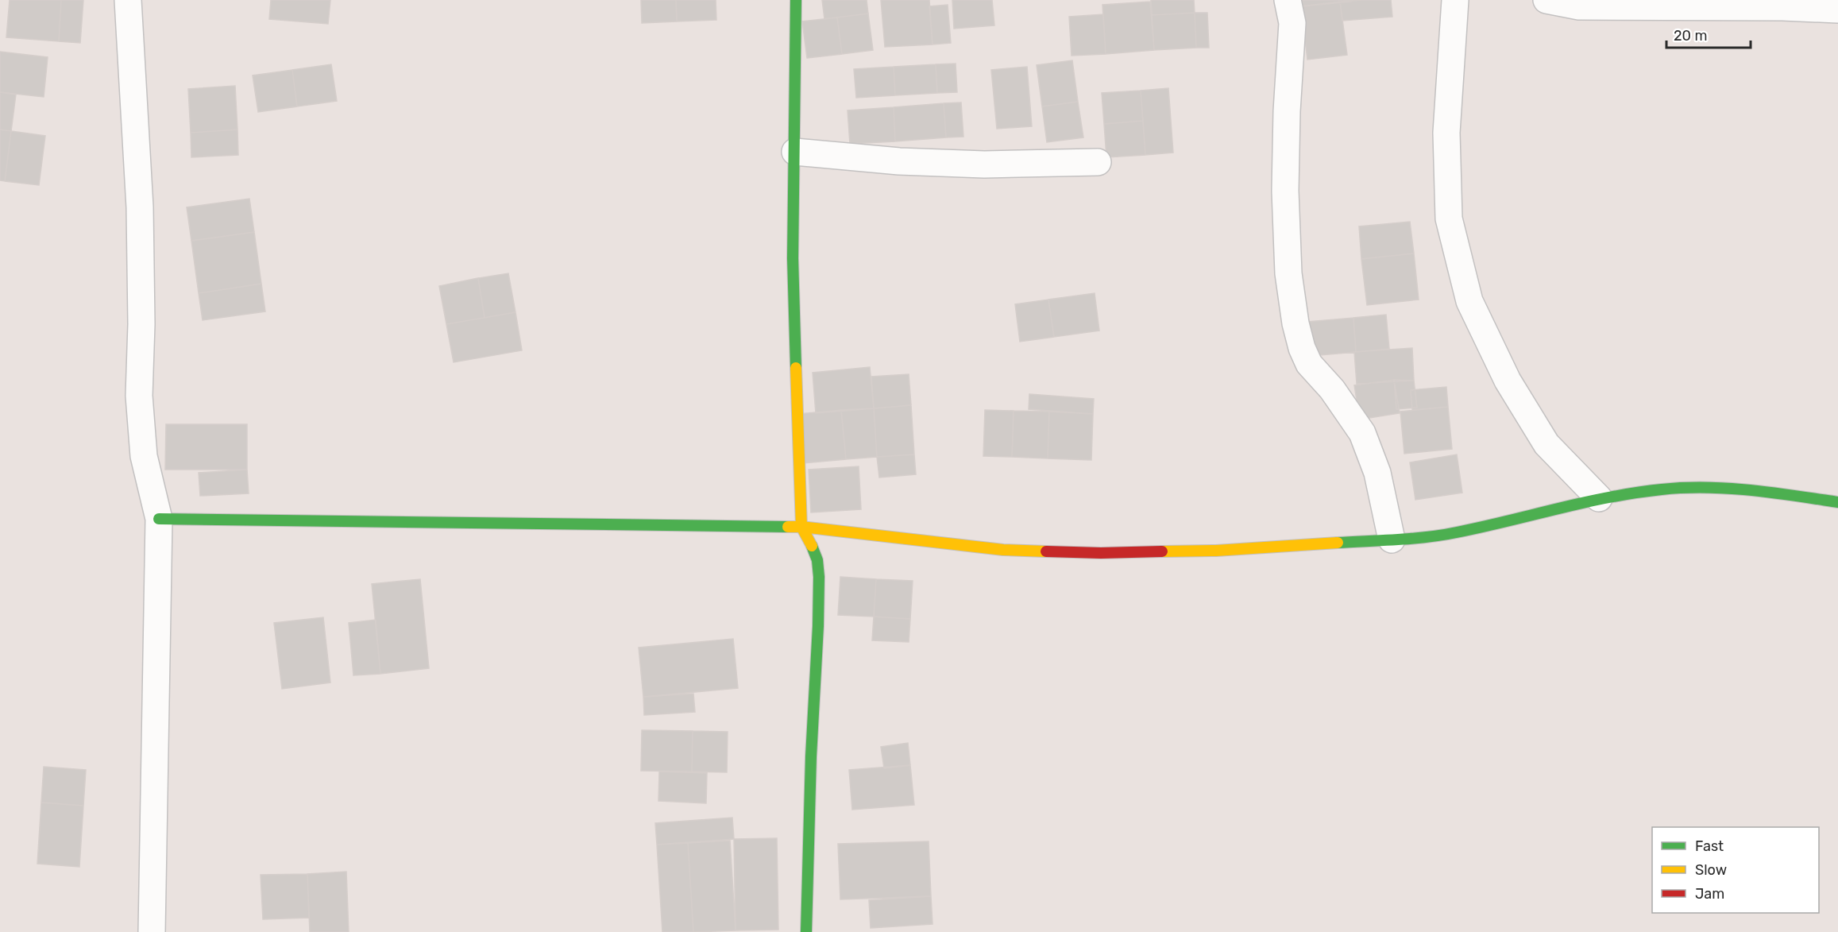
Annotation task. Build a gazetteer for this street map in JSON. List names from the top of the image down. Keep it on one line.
{"legend":["Fast","Slow","Jam"],"scale_bar":"20 m"}
